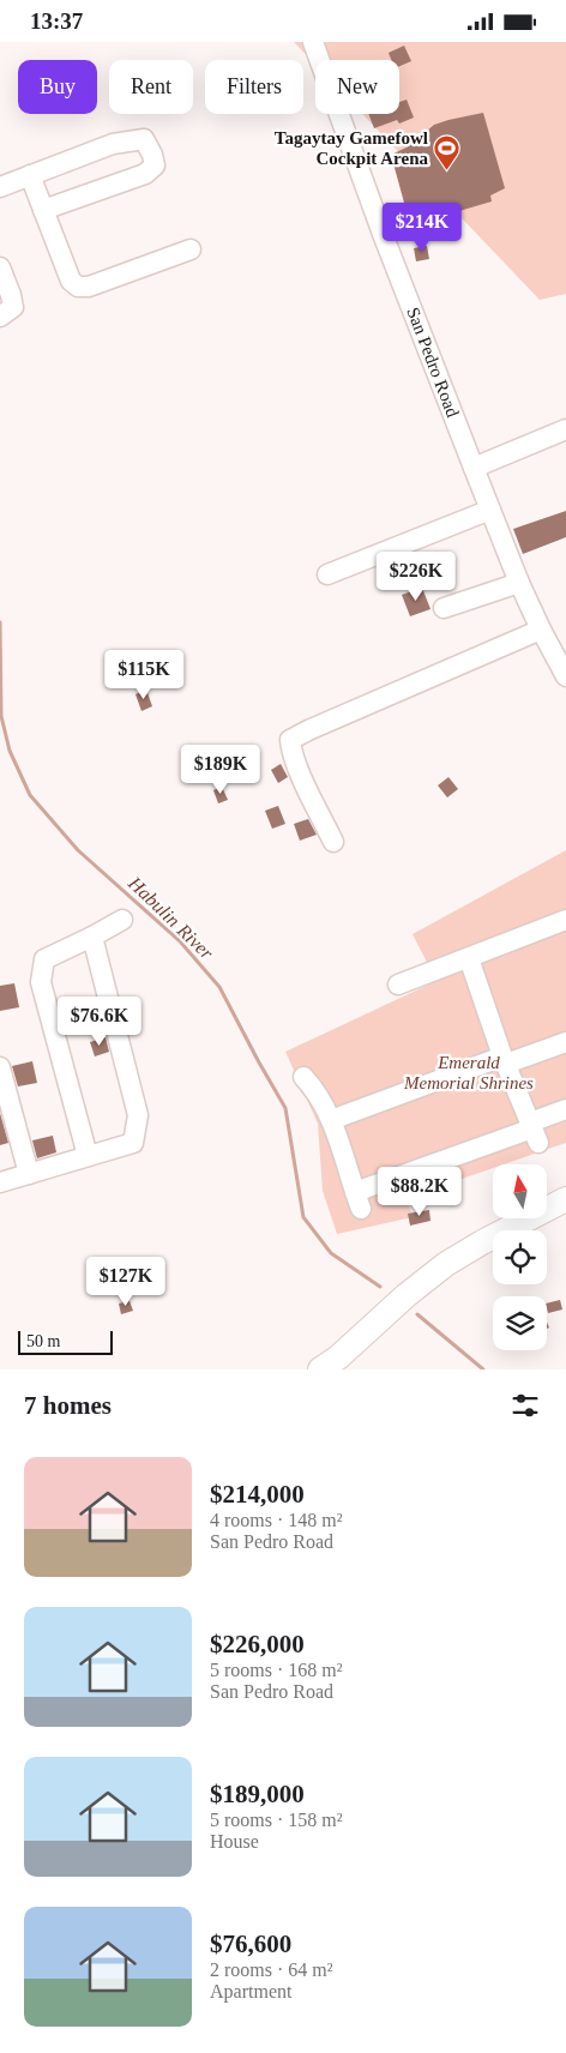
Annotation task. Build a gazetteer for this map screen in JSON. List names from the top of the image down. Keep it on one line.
{"streets":{"street":["San Pedro Road"]},"water":["Habulin River"],"parks":["Emerald Memorial Shrines"],"places":{"sports":["Tagaytay Gamefowl Cockpit Arena"]},"scale_bar":"50 m","north":"top","page":{"status":"13:37","chip":["Buy","Rent","Filters","New"],"price":["$214K","$226K","$115K","$189K","$76.6K","$88.2K","$127K"],"scale":"50 m","heading":"7 homes","list":[{"name":"$214,000","note":"4 rooms · 148 m² · San Pedro Road"},{"name":"$226,000","note":"5 rooms · 168 m² · San Pedro Road"},{"name":"$189,000","note":"5 rooms · 158 m² · House"},{"name":"$76,600","note":"2 rooms · 64 m² · Apartment"}]}}
